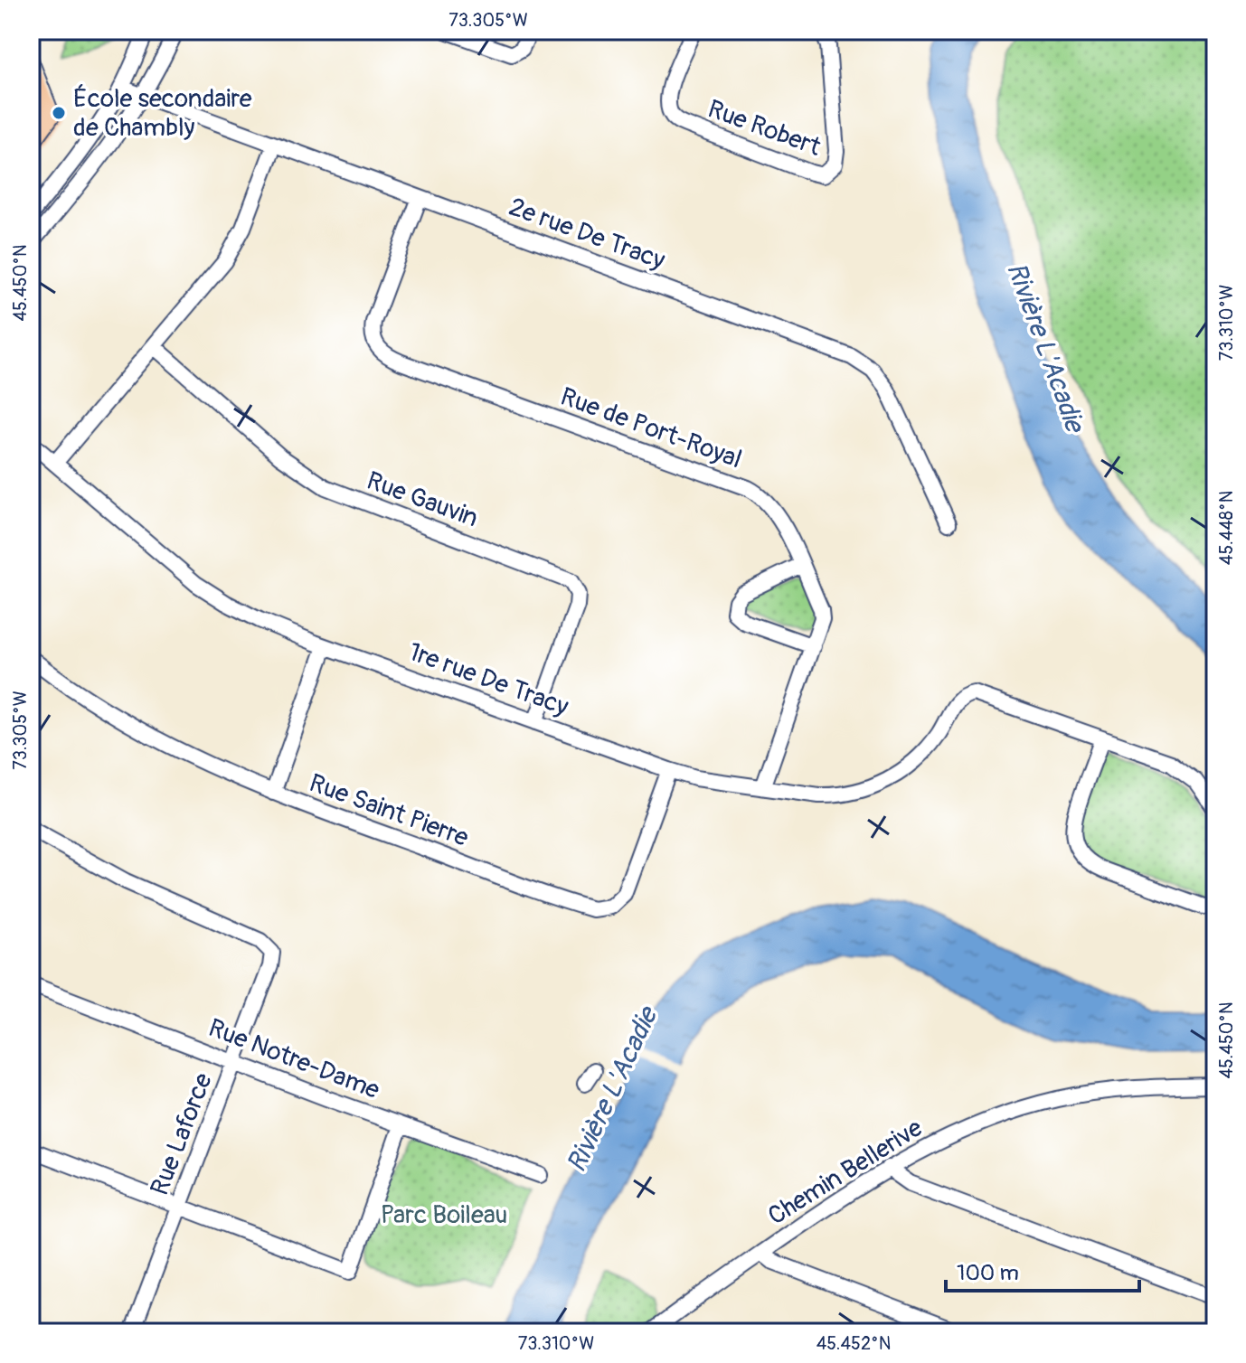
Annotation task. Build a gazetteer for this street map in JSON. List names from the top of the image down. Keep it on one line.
{"streets":{"street":["Rue Robert","2e rue De Tracy","Rue de Port-Royal","Rue Gauvin","1re rue De Tracy","Rue Saint Pierre","Rue Notre-Dame","Rue Laforce","Chemin Bellerive"]},"crossings":[["2e rue De Tracy","Rue de Port-Royal"],["Rue de Port-Royal","1re rue De Tracy"],["Rue Gauvin","1re rue De Tracy"],["1re rue De Tracy","Rue Saint Pierre"],["Rue Notre-Dame","Rue Laforce"]],"water":["Rivière L'Acadie"],"parks":["Parc Boileau"],"places":["École secondaire de Chambly"],"scale_bar":"100 m","coordinates":["73.305°W","45.450°N","73.310°W","45.448°N","45.452°N"]}
